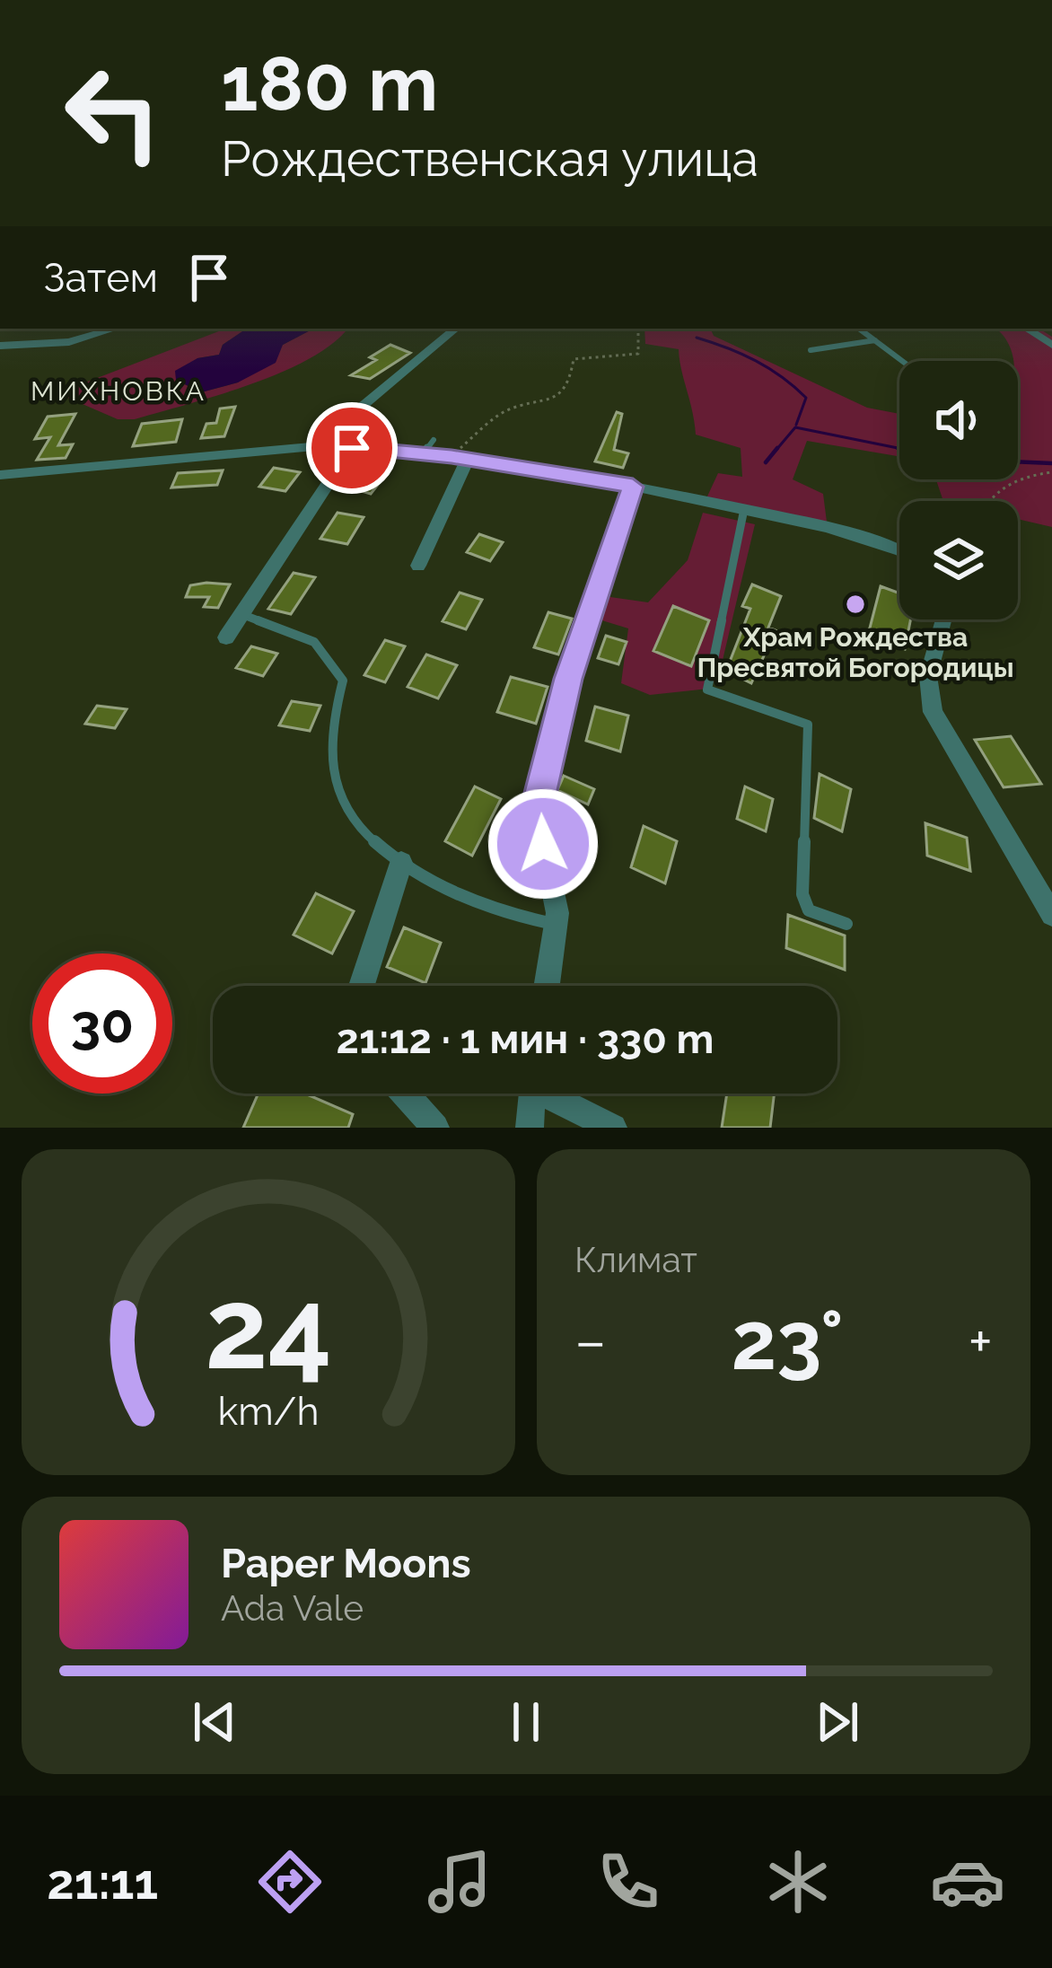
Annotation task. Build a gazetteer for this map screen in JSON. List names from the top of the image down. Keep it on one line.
{"districts":["МИХНОВКА"],"places":["Храм Рождества Пресвятой Богородицы"],"page":{"turn":["180 m","Рождественская улица"],"then":"Затем","limit":"30","trip":"21:12 · 1 мин · 330 m","tile":"Климат","heat":["−","23°","+"],"song":["Paper Moons","Ada Vale"],"tabs":"21:11","gauge":["24","km/h"]}}
